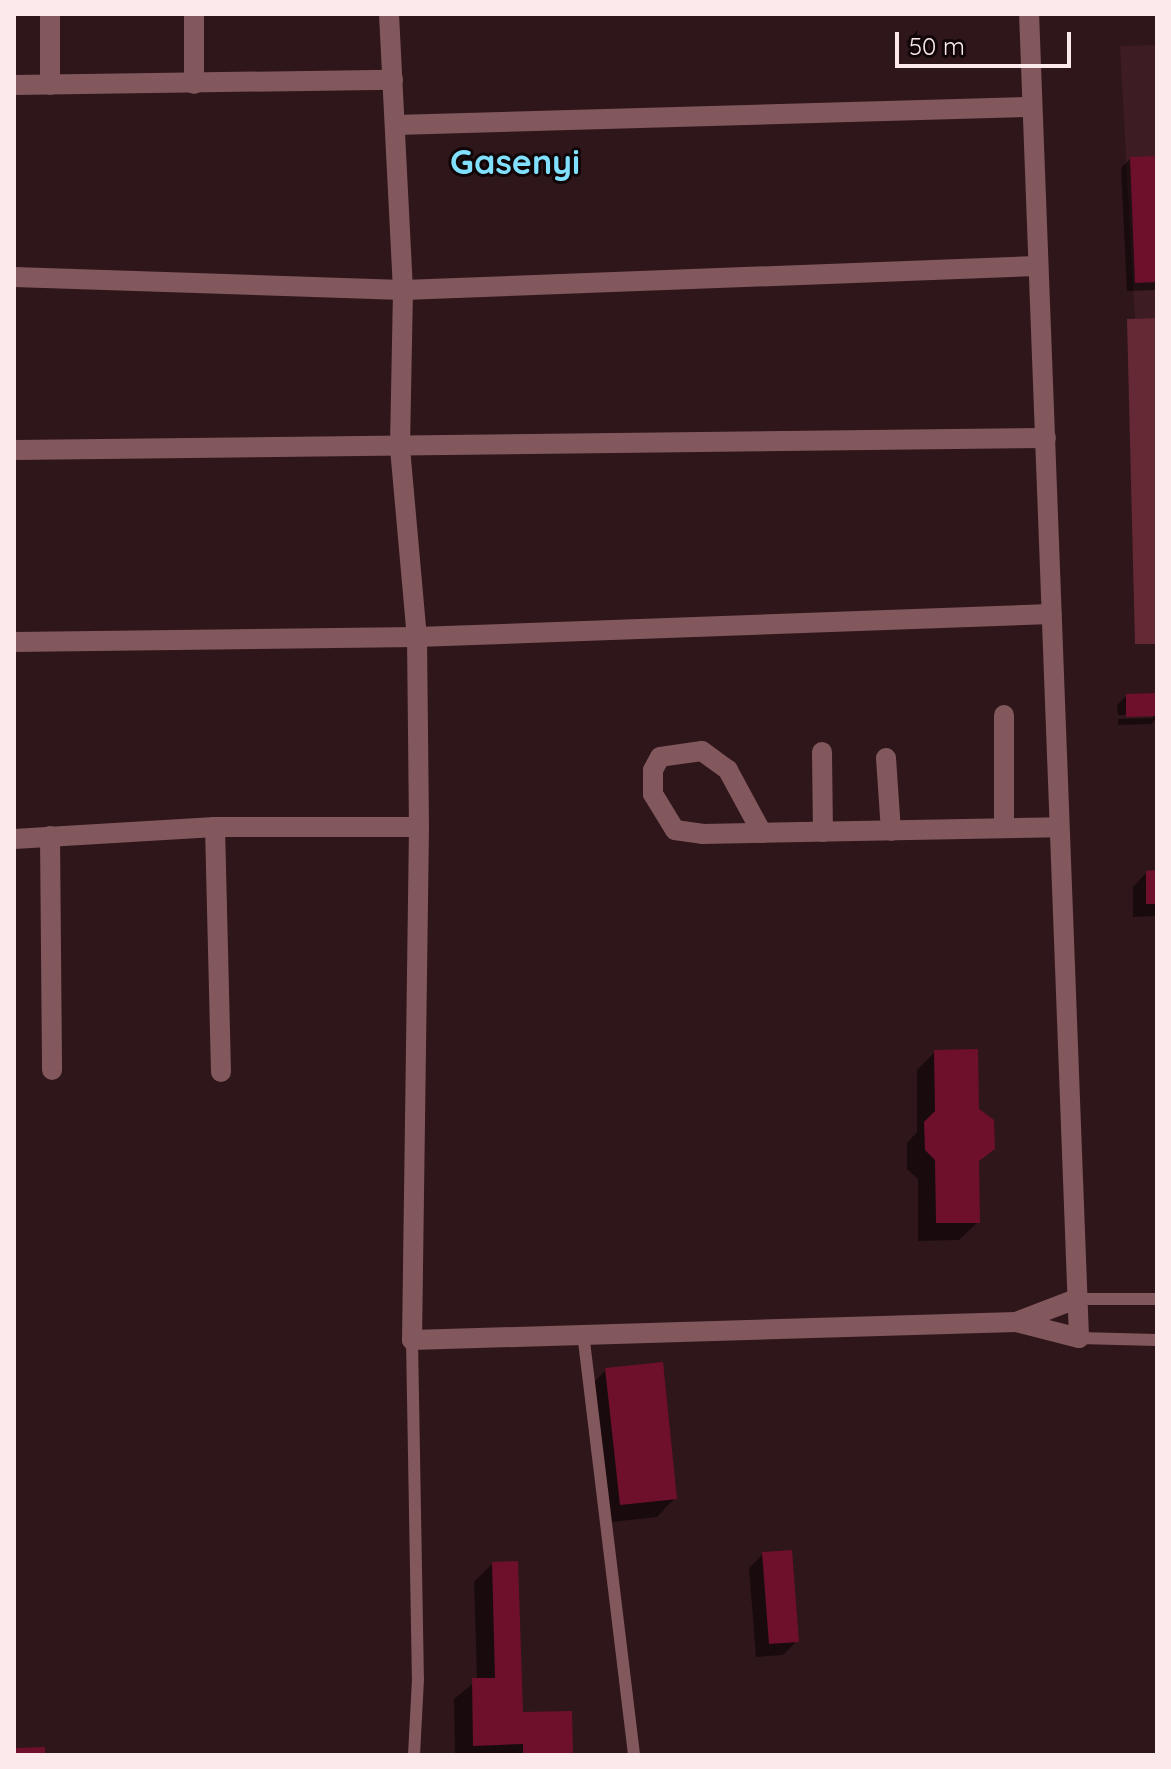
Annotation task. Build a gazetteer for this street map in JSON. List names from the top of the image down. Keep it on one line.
{"districts":["Gasenyi"],"scale_bar":"50 m"}
